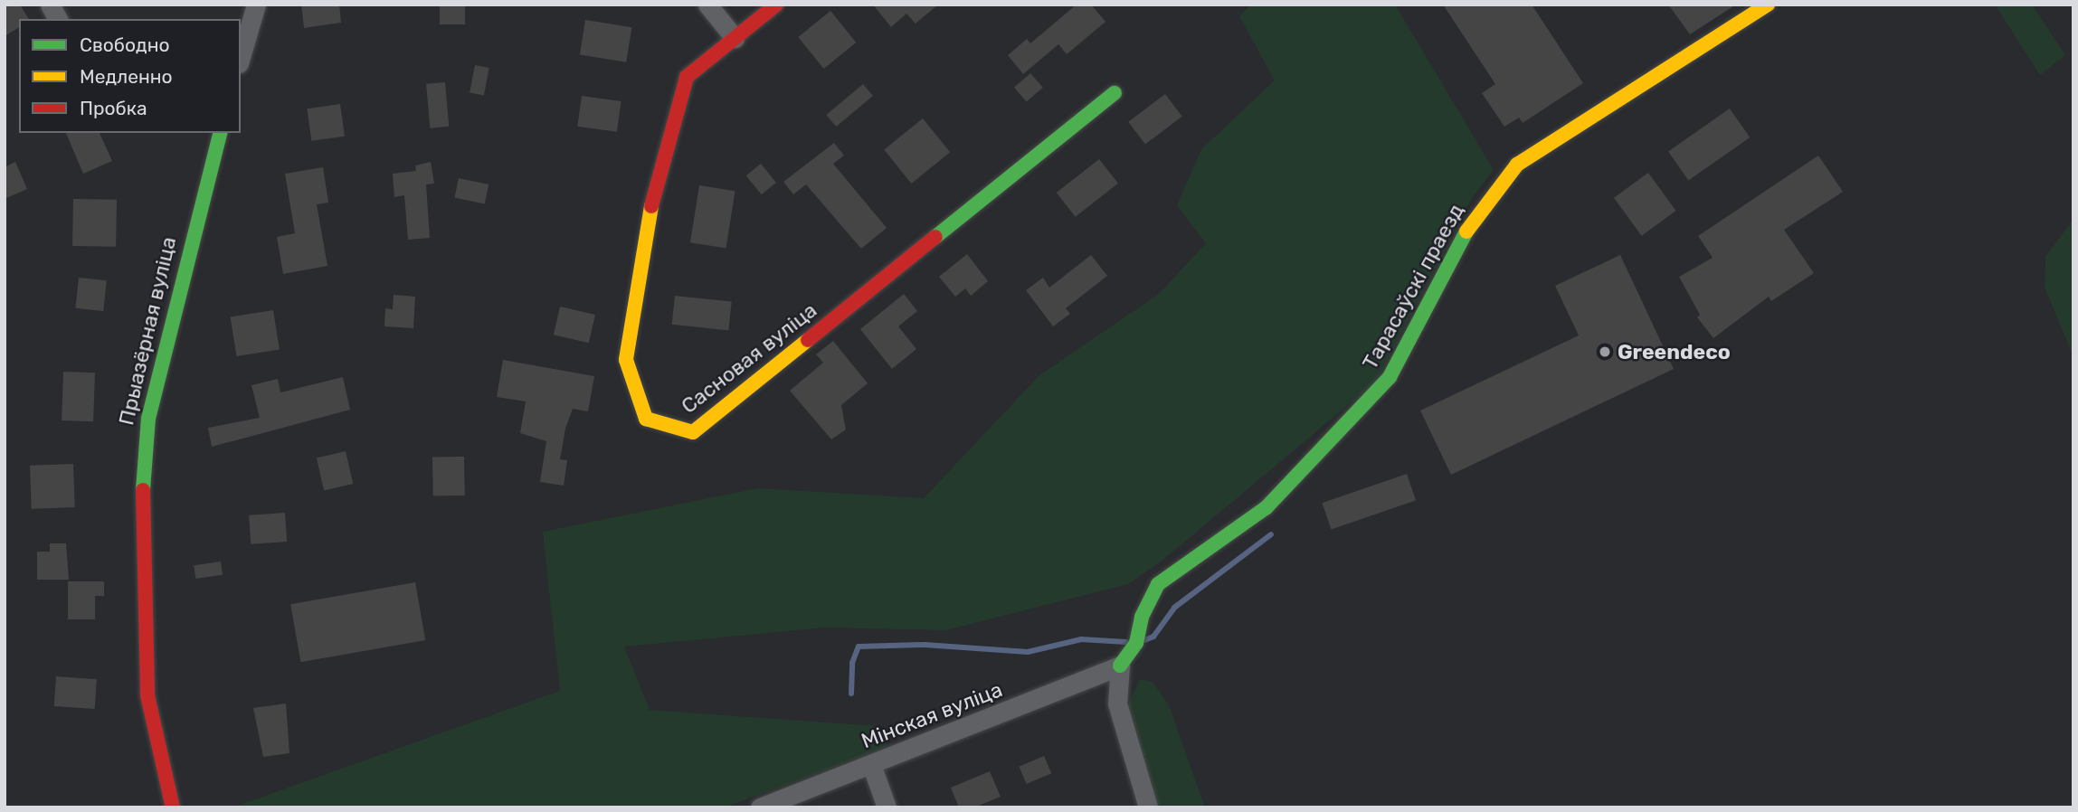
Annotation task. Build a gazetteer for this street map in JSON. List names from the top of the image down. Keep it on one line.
{"streets":{"street":["Тарасаўскі праезд","Прыазёрная вуліца","Сасновая вуліца","Мінская вуліца"]},"crossings":[["Тарасаўскі праезд","Мінская вуліца"]],"places":["Greendeco"],"legend":["Свободно","Медленно","Пробка"]}
